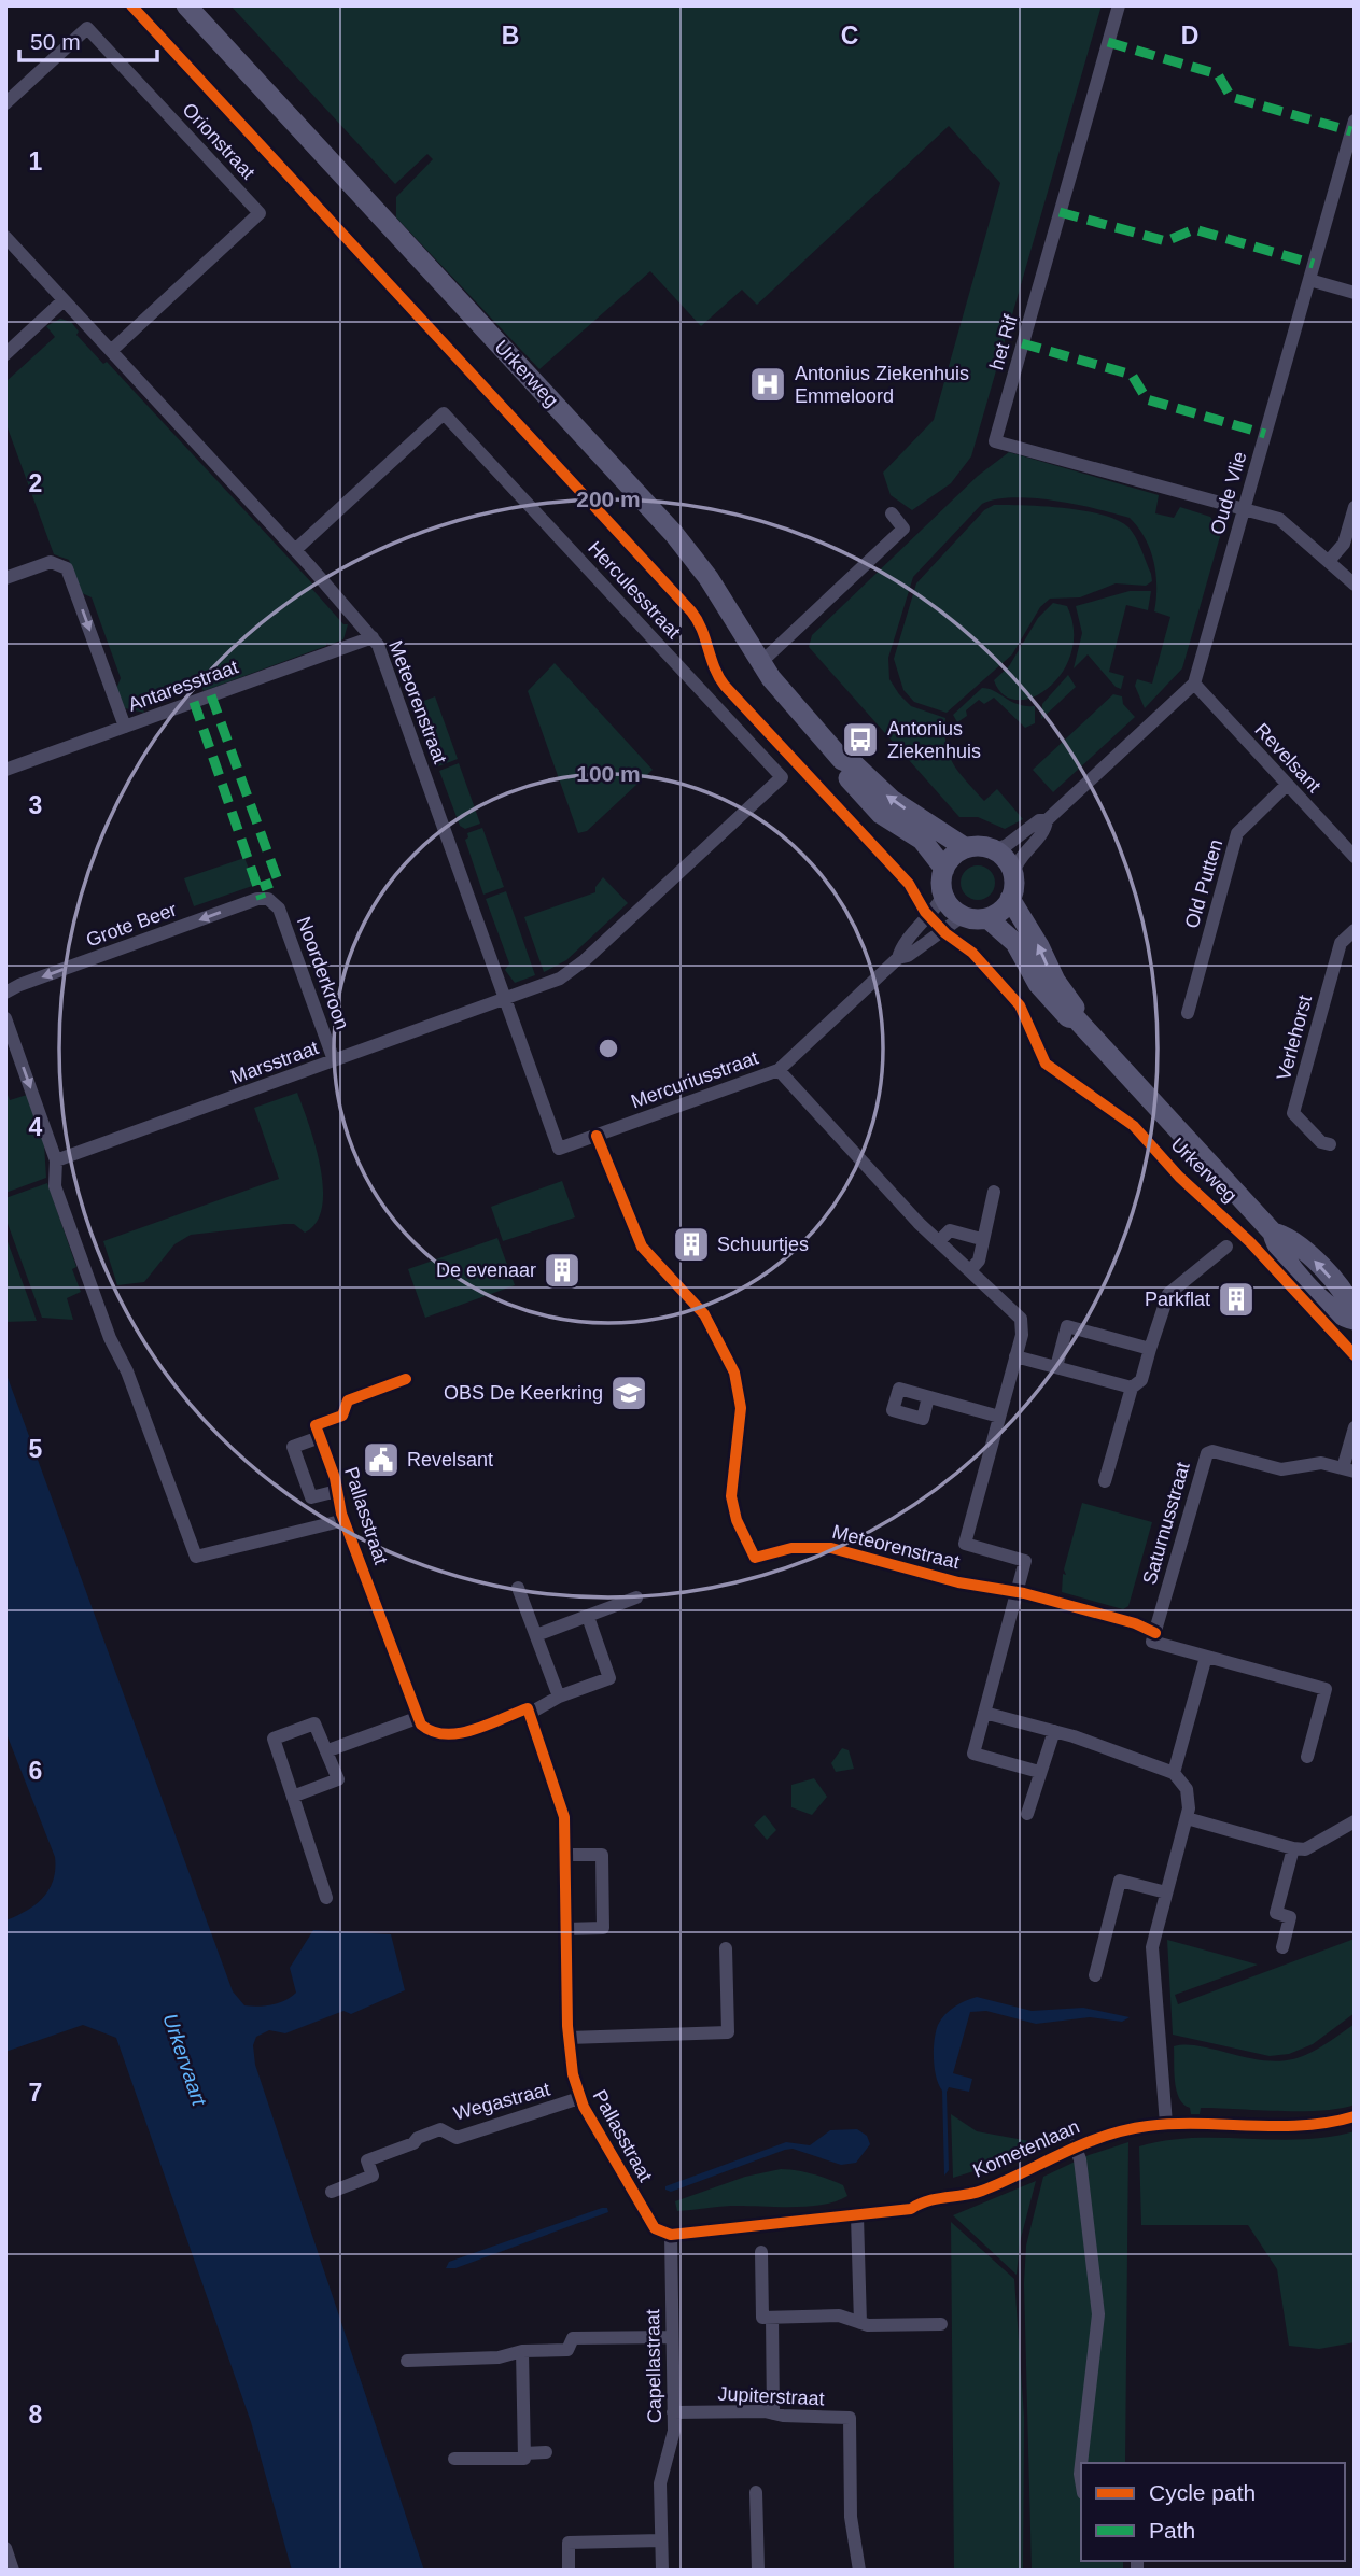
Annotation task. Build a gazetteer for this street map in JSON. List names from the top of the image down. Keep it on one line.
{"streets":{"main road":["Urkerweg"],"street":["Orionstraat","het Rif","Oude Vlie","Herculesstraat","Antaresstraat","Meteorenstraat","Revelsant","Old Putten","Grote Beer","Noorderkroon","Verlehorst","Marsstraat","Mercuriusstraat","Pallasstraat","Saturnusstraat","Wegastraat","Kometenlaan","Capellastraat","Jupiterstraat"]},"crossings":[["Orionstraat","Meteorenstraat"],["het Rif","Oude Vlie"],["Urkerweg","Mercuriusstraat"],["Oude Vlie","Revelsant"],["Herculesstraat","Meteorenstraat"],["Herculesstraat","Marsstraat"],["Antaresstraat","Meteorenstraat"],["Meteorenstraat","Marsstraat"],["Meteorenstraat","Mercuriusstraat"],["Revelsant","Old Putten"],["Grote Beer","Noorderkroon"],["Noorderkroon","Marsstraat"],["Marsstraat","Pallasstraat"],["Pallasstraat","Wegastraat"],["Pallasstraat","Kometenlaan"],["Pallasstraat","Capellastraat"],["Kometenlaan","Capellastraat"],["Capellastraat","Jupiterstraat"]],"one_way":["Grote Beer"],"water":["Urkervaart"],"places":{"hospital":["Antonius Ziekenhuis Emmeloord"],"bus stop":["Antonius Ziekenhuis"],"building":["Schuurtjes","De evenaar","Parkflat"],"school or university":["OBS De Keerkring"],"public building":["Revelsant"]},"legend":["Cycle path","Path"],"scale_bar":"50 m","grid":{"columns":["B","C","D"],"rows":["1","2","3","4","5","6","7","8"]},"rings":["200 m","100 m"]}
